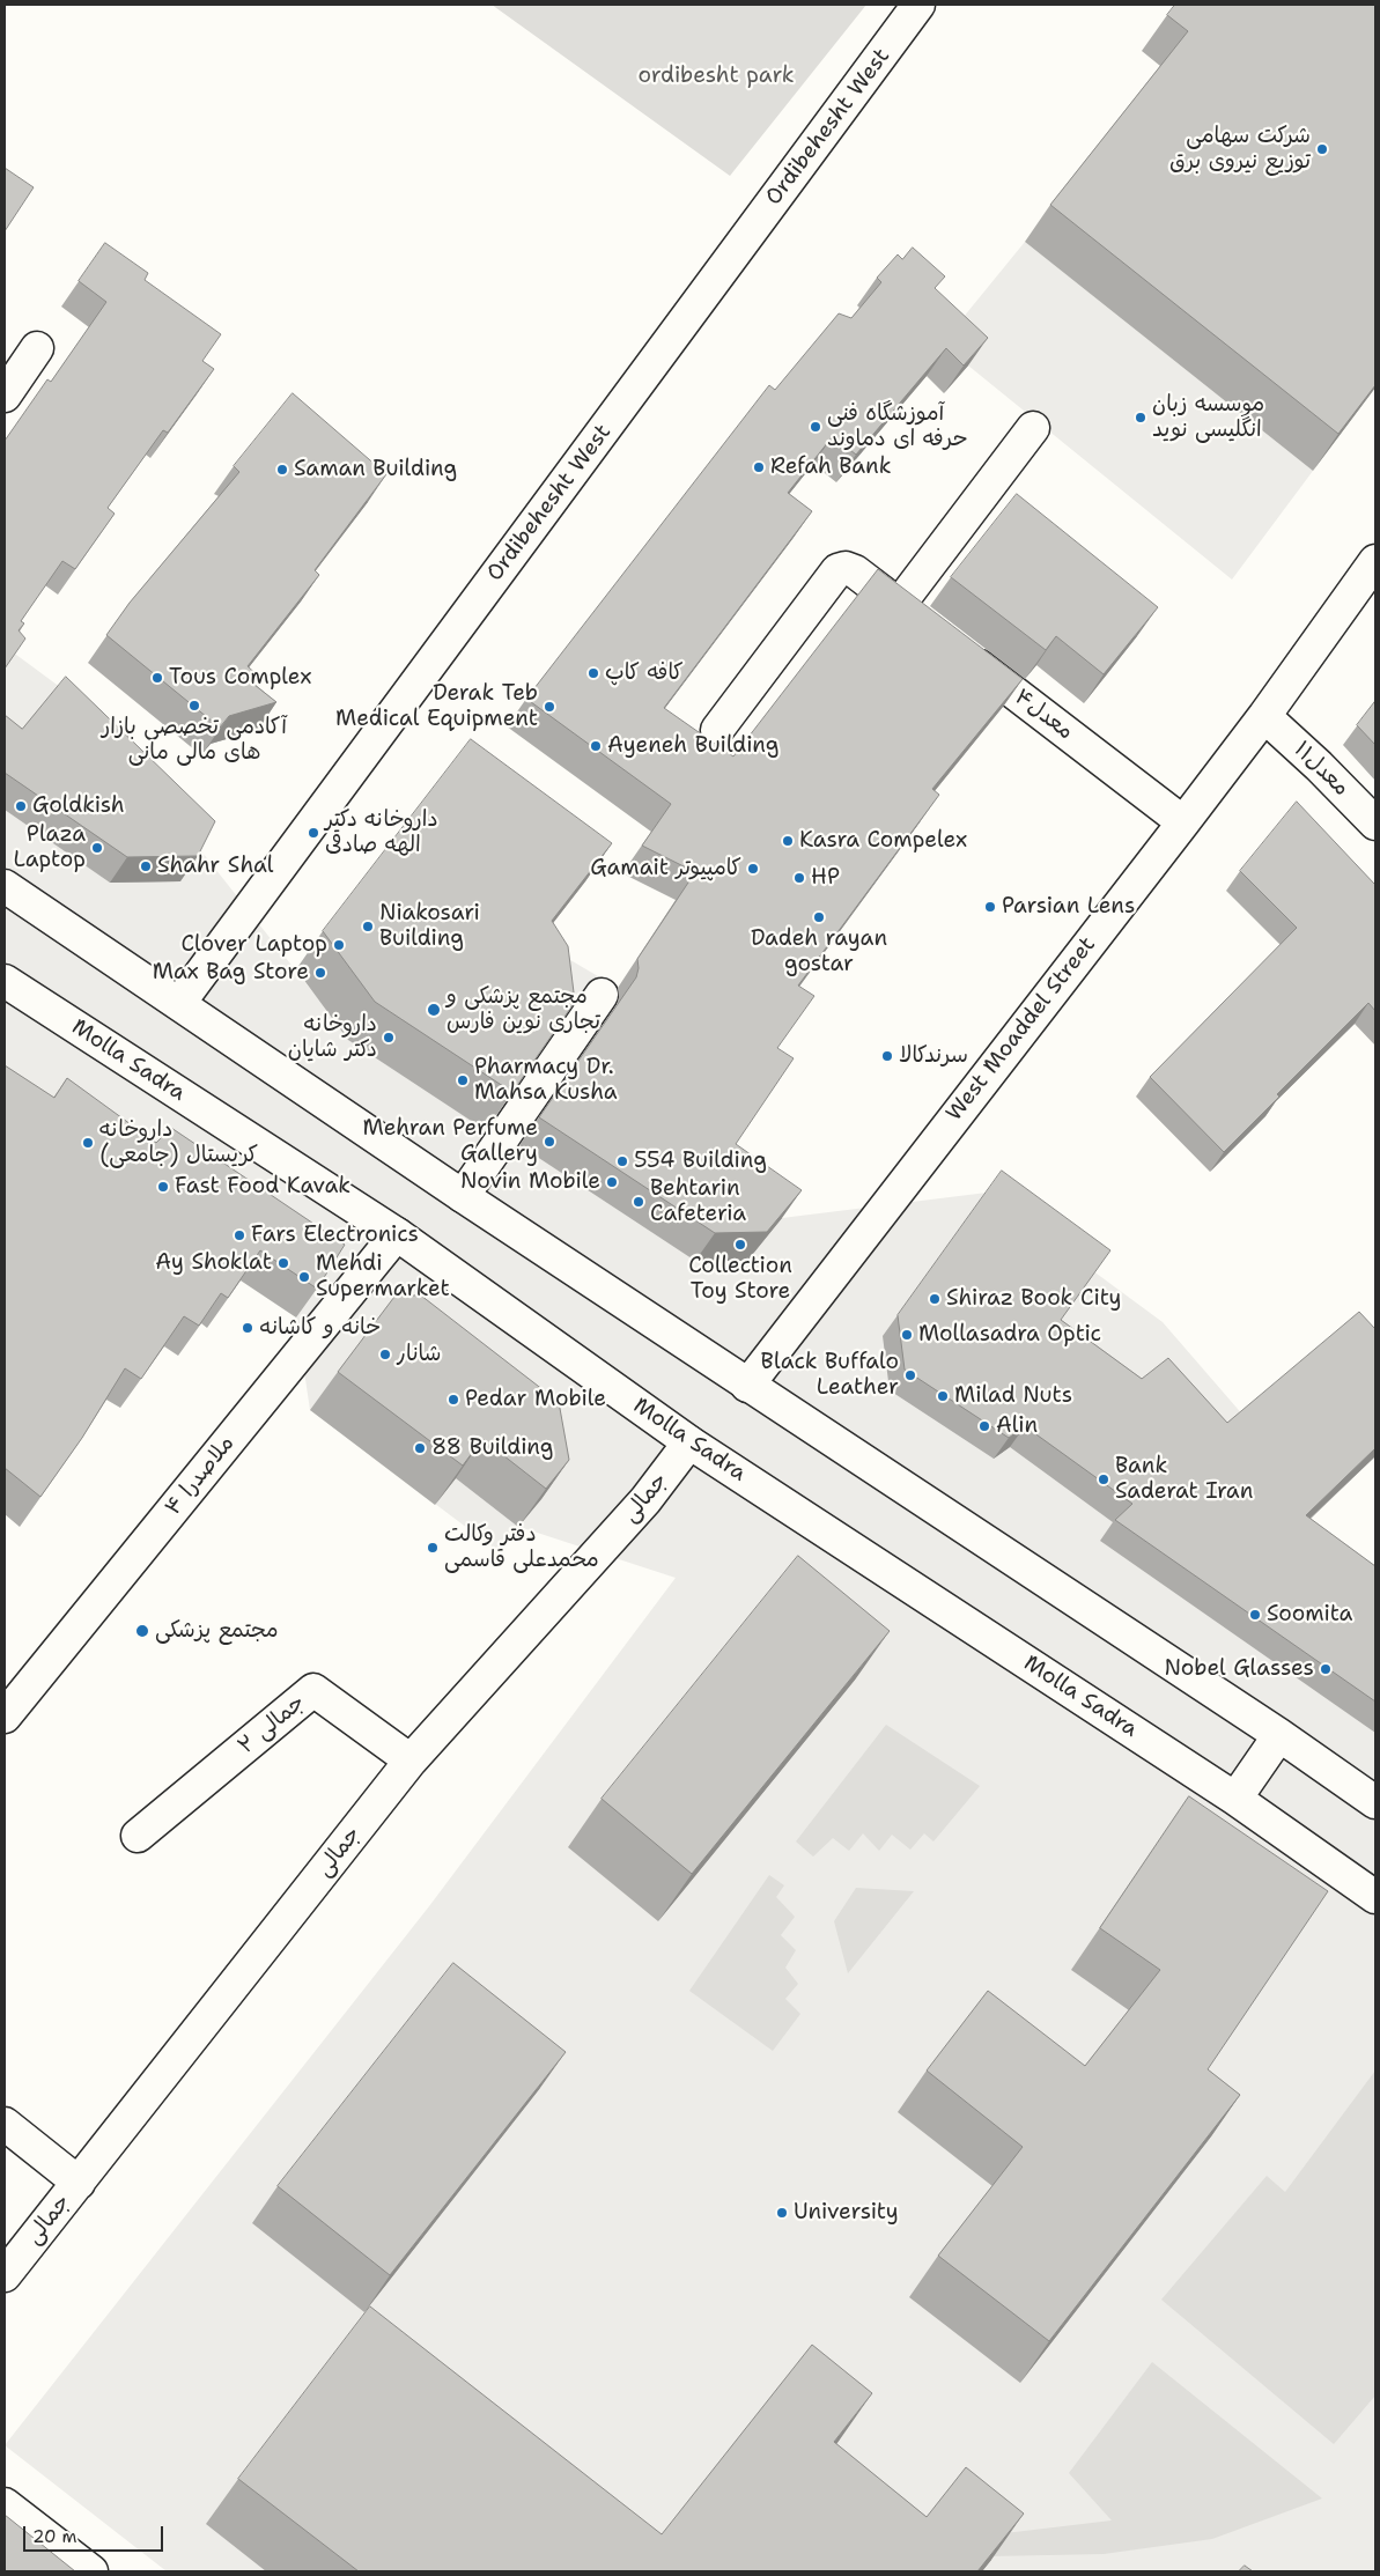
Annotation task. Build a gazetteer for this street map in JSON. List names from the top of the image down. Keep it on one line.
{"streets":{"street":["Ordibehesht West","معدل۴","معدل۱۱","West Moaddel Street","Molla Sadra","۴ ملاصدرا","جمالی","۲ جمالی"]},"crossings":[["معدل۴","West Moaddel Street"],["معدل۱۱","West Moaddel Street"],["Molla Sadra","۴ ملاصدرا"],["Molla Sadra","جمالی"],["جمالی","۲ جمالی"]],"parks":["ordibesht park"],"places":["شرکت سهامی توزیع نیروی برق","موسسه زبان انگلیسی نوید","آموزشگاه فنی حرفه ای دماوند","Refah Bank","Saman Building","کافه کاپ","Tous Complex","آکادمی تخصصی بازار های مالی مانی","Derak Teb Medical Equipment","Ayeneh Building","Goldkish","داروخانه دکتر الهه صادقی","Kasra Compelex","Plaza Laptop","Shahr Shal","Gamait کامپیوتر","HP","Parsian Lens","Dadeh rayan gostar","Niakosari Building","Clover Laptop","Max Bag Store","مجتمع پزشکی و تجاری نوین فارس","داروخانه دکتر شایان","سرندکالا","Pharmacy Dr. Mahsa Kusha","Mehran Perfume Gallery","داروخانه کریستال (جامعی)","554 Building","Novin Mobile","Fast Food Kavak","Behtarin Cafeteria","Fars Electronics","Collection Toy Store","Ay Shoklat","Mehdi Supermarket","Shiraz Book City","خانه و کاشانه","Mollasadra Optic","شانار","Black Buffalo Leather","Milad Nuts","Pedar Mobile","Alin","88 Building","Bank Saderat Iran","دفتر وکالت محمدعلی قاسمی","Soomita","مجتمع پزشکی","Nobel Glasses","University"],"scale_bar":"20 m"}
